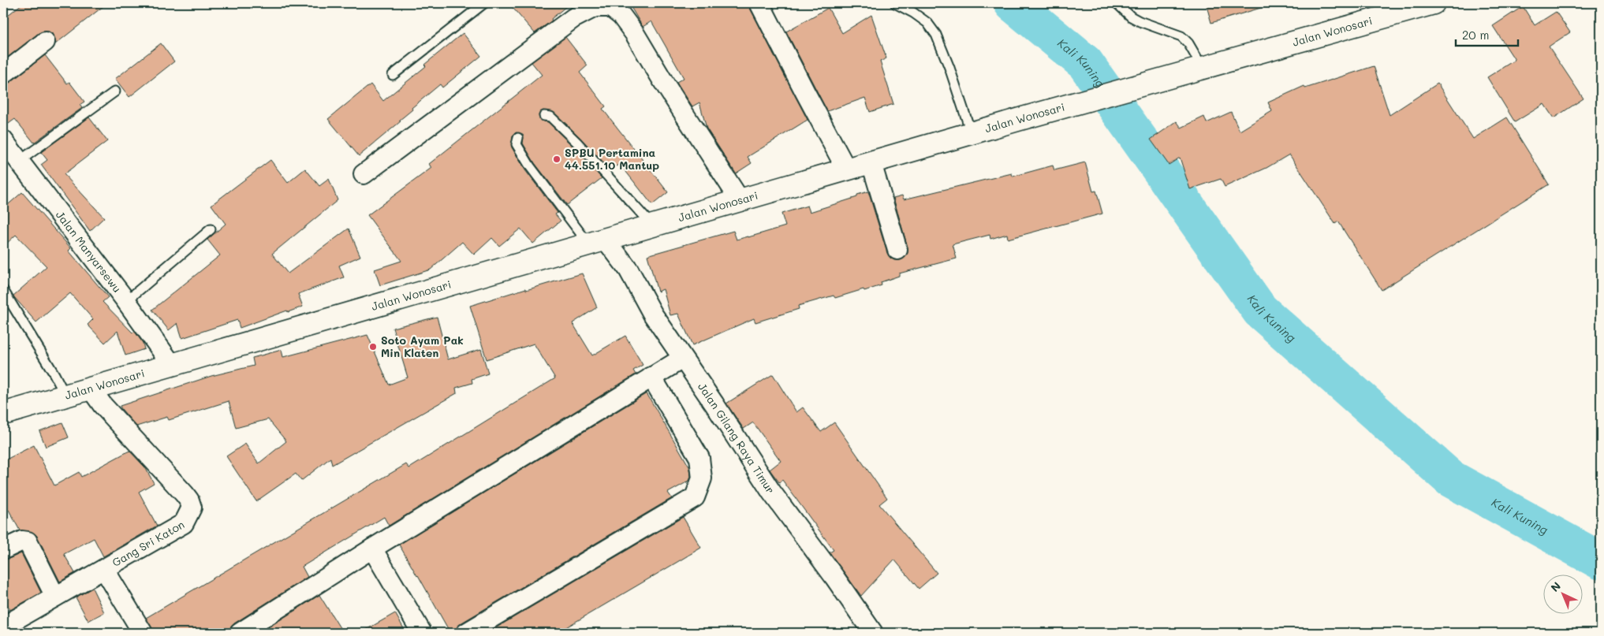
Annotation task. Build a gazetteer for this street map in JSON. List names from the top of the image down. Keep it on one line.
{"streets":{"highway":["Jalan Wonosari"],"street":["Jalan Manyarsewu","Jalan Gilang Raya Timur","Gang Sri Katon"]},"crossings":[["Jalan Wonosari","Jalan Manyarsewu"],["Jalan Wonosari","Jalan Gilang Raya Timur"],["Jalan Wonosari","Gang Sri Katon"]],"water":["Kali Kuning"],"places":["SPBU Pertamina 44.551.10 Mantup","Soto Ayam Pak Min Klaten"],"scale_bar":"20 m","north":"top left"}
